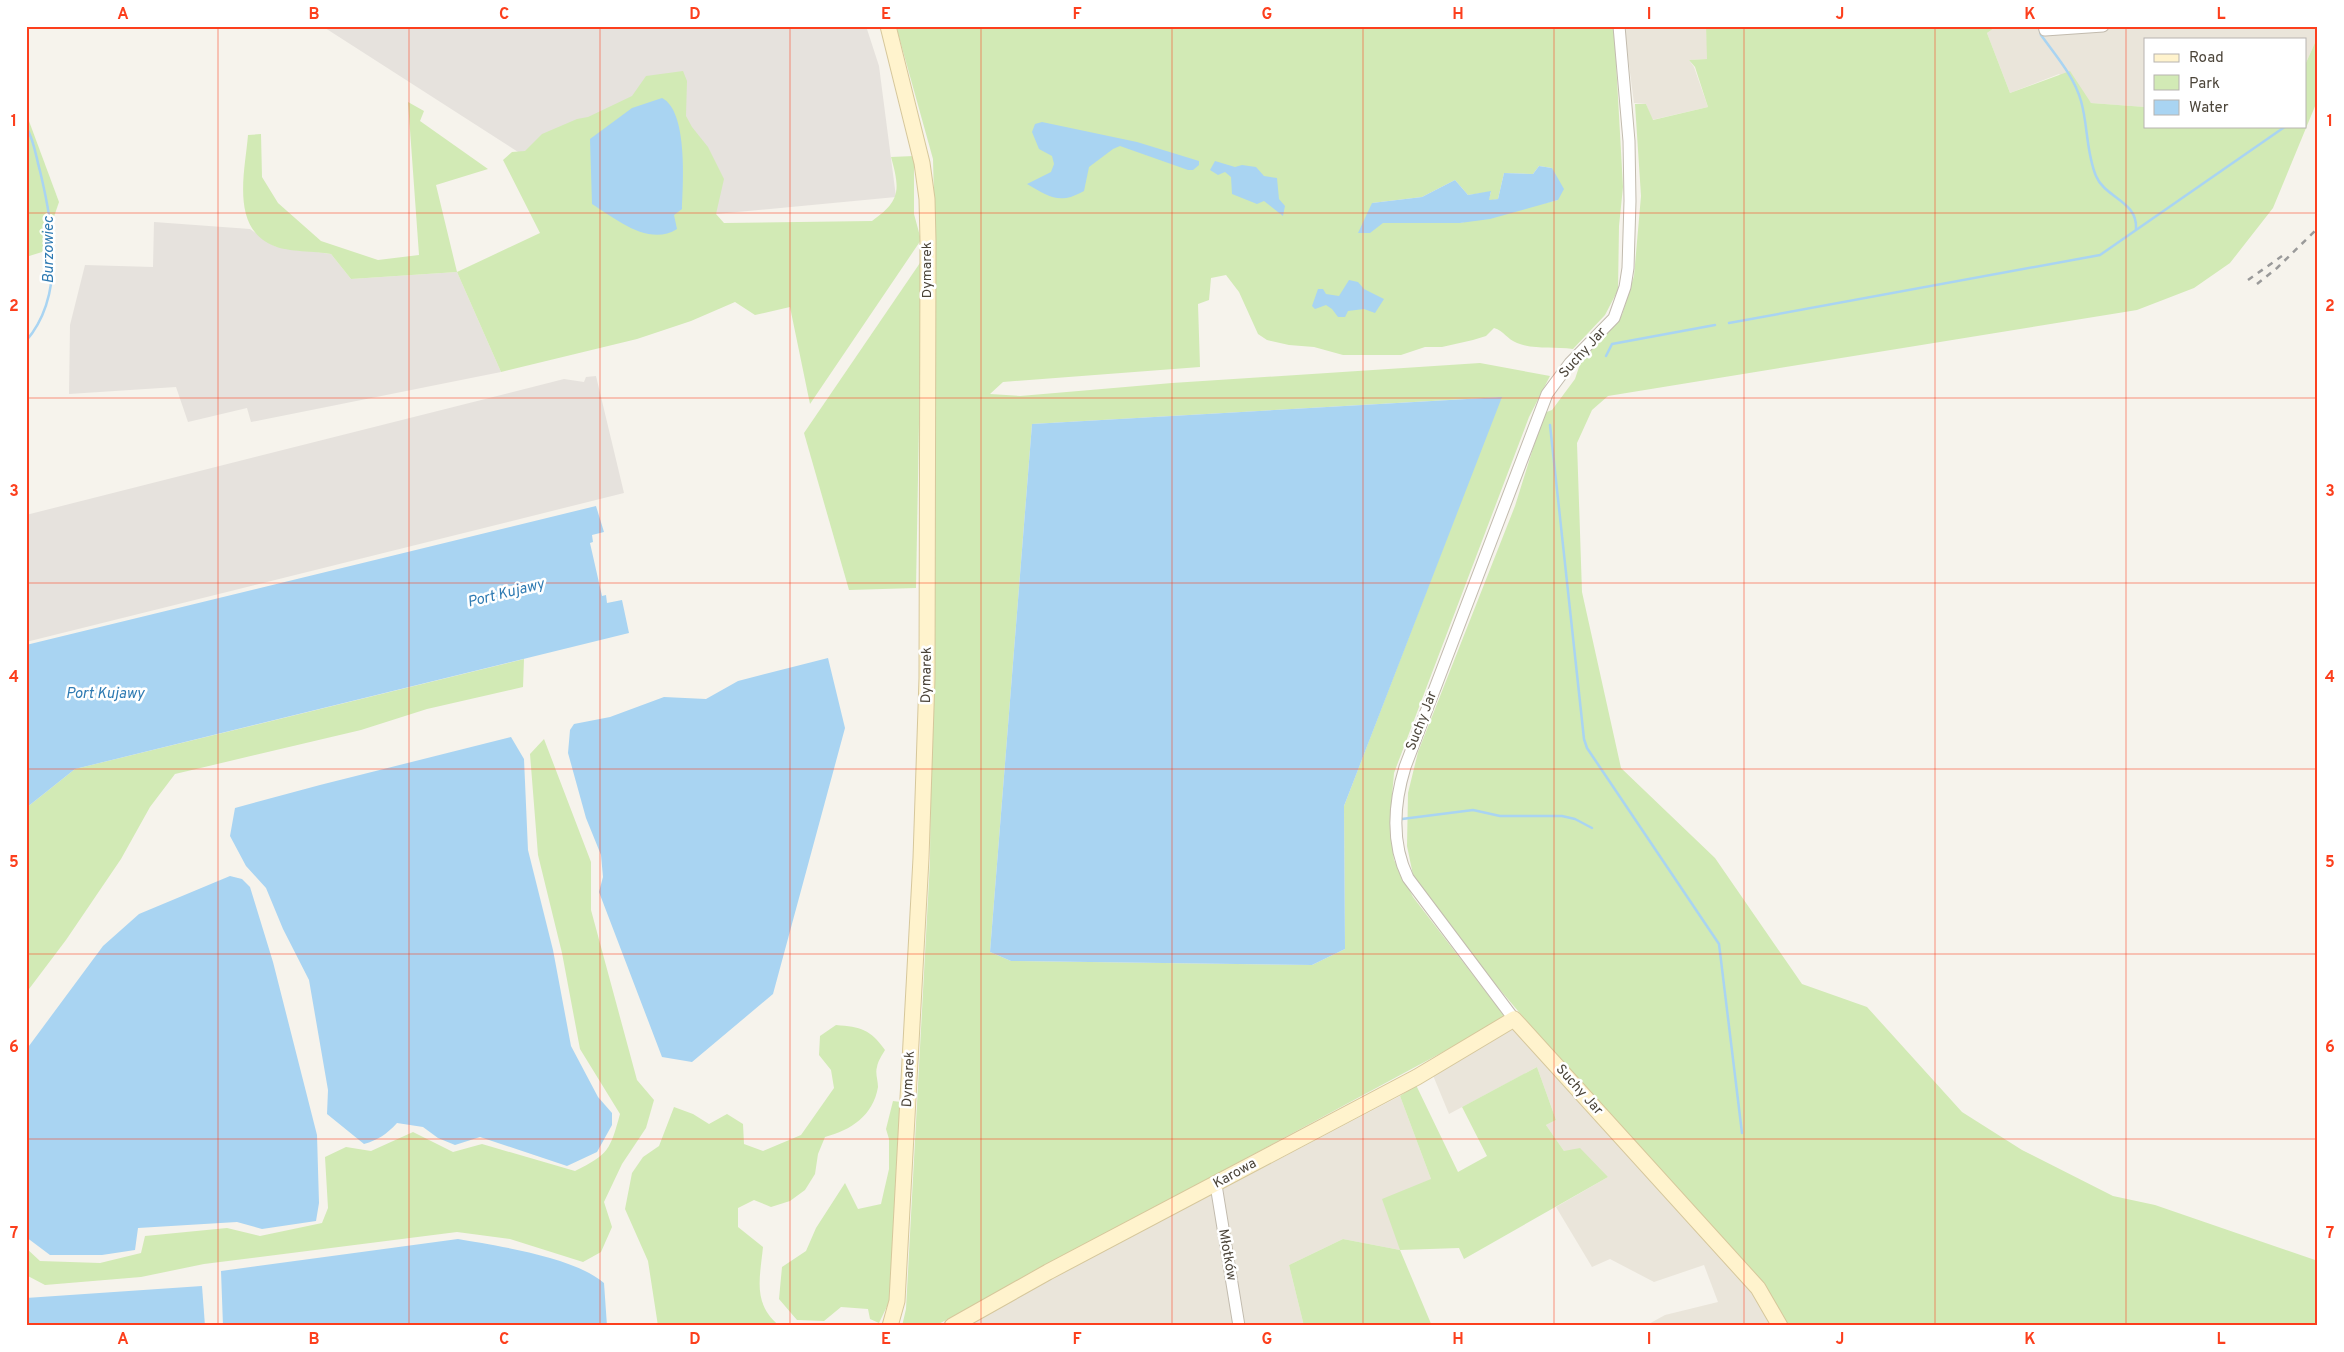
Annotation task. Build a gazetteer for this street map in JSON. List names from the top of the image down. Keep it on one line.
{"streets":{"street":["Dymarek","Suchy Jar","Karowa","Młotków"]},"crossings":[["Suchy Jar","Karowa"],["Karowa","Młotków"]],"water":["Burzowiec","Port Kujawy"],"legend":["Road","Park","Water"],"grid":{"columns":["A","B","C","D","E","F","G","H","I","J","K","L"],"rows":["1","2","3","4","5","6","7"]}}
